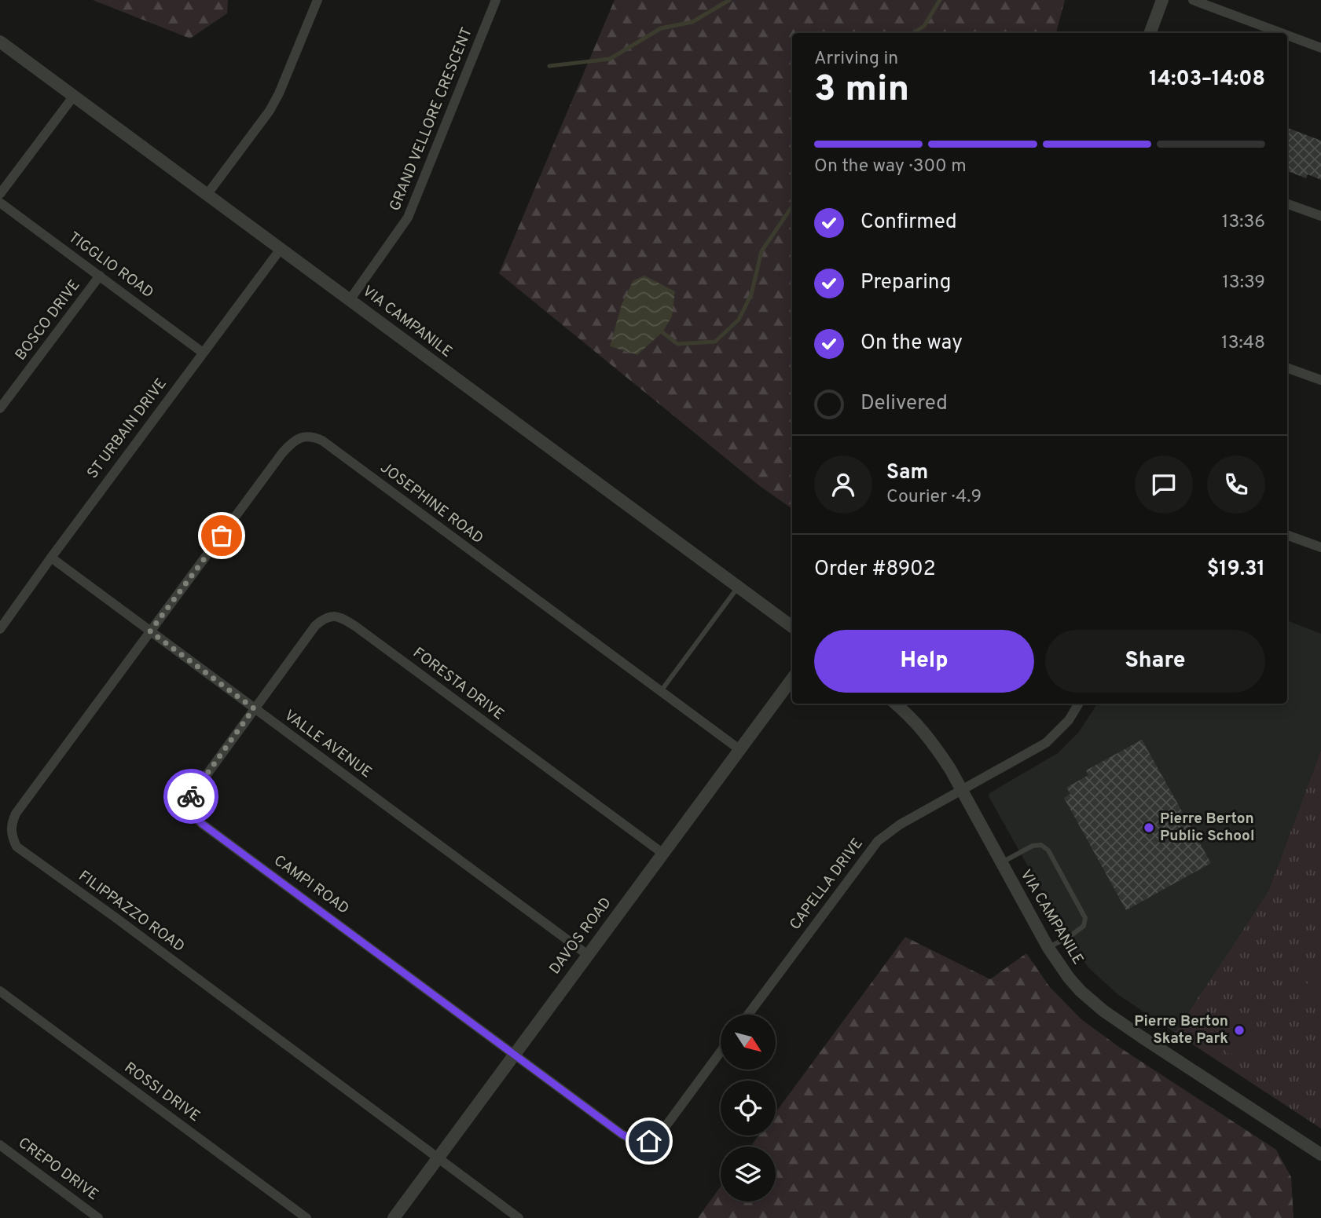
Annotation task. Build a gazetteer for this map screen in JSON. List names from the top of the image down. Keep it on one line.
{"streets":{"street":["GRAND VELLORE CRESCENT","TIGGLIO ROAD","BOSCO DRIVE","VIA CAMPANILE","ST URBAIN DRIVE","JOSEPHINE ROAD","FORESTA DRIVE","VALLE AVENUE","CAPELLA DRIVE","CAMPI ROAD","FILIPPAZZO ROAD","DAVOS ROAD","ROSSI DRIVE","CREPO DRIVE"]},"crossings":[["GRAND VELLORE CRESCENT","VIA CAMPANILE"],["TIGGLIO ROAD","BOSCO DRIVE"],["TIGGLIO ROAD","ST URBAIN DRIVE"],["VIA CAMPANILE","ST URBAIN DRIVE"],["VIA CAMPANILE","CAPELLA DRIVE"],["ST URBAIN DRIVE","VALLE AVENUE"],["JOSEPHINE ROAD","VALLE AVENUE"],["JOSEPHINE ROAD","FILIPPAZZO ROAD"],["JOSEPHINE ROAD","DAVOS ROAD"],["FORESTA DRIVE","VALLE AVENUE"],["FORESTA DRIVE","CAMPI ROAD"],["FORESTA DRIVE","DAVOS ROAD"],["VALLE AVENUE","CAMPI ROAD"],["VALLE AVENUE","FILIPPAZZO ROAD"],["VALLE AVENUE","DAVOS ROAD"],["CAMPI ROAD","DAVOS ROAD"],["FILIPPAZZO ROAD","DAVOS ROAD"]],"places":["Pierre Berton Public School","Pierre Berton Skate Park"],"north":"bottom right","page":{"heading":["3 min","Arriving in","14:03–14:08"],"panel":["Sam","Courier · 4.9","Order #8902","$19.31"],"bar":"On the way · 300 m","list":[["Confirmed","13:36"],["Preparing","13:39"],["On the way","13:48"],"Delivered"],"buttons":["Help","Share"]}}
